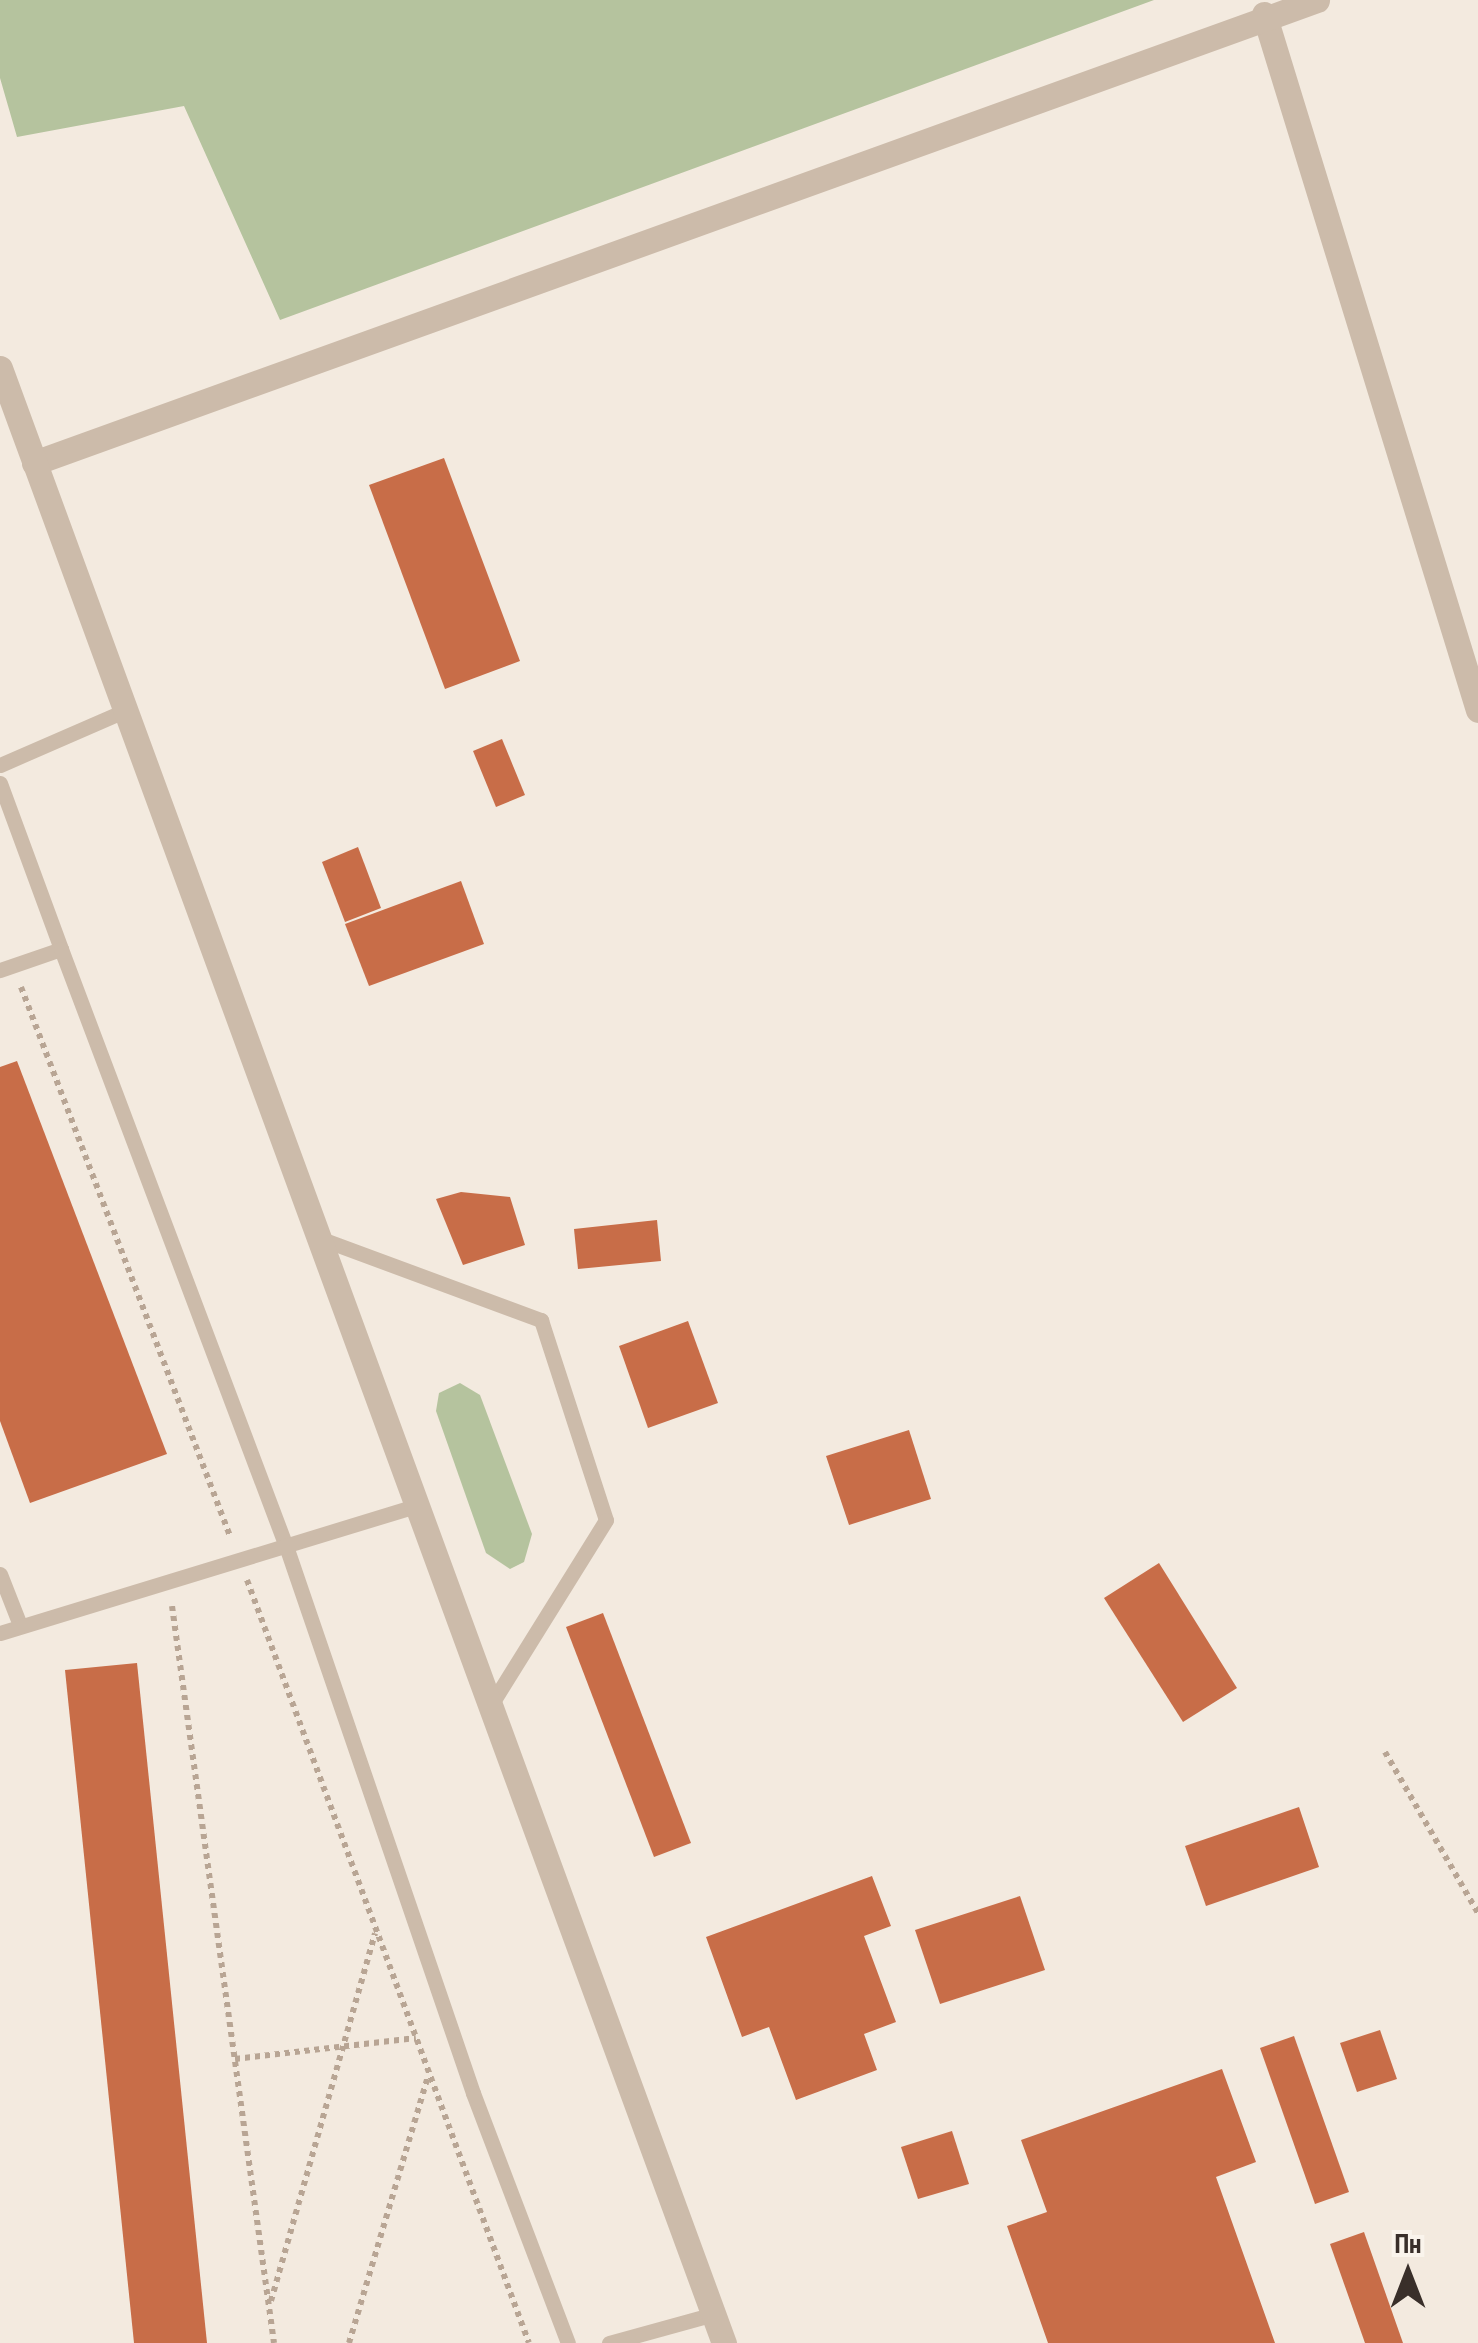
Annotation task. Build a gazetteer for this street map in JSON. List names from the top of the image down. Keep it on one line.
{"north":"top"}
